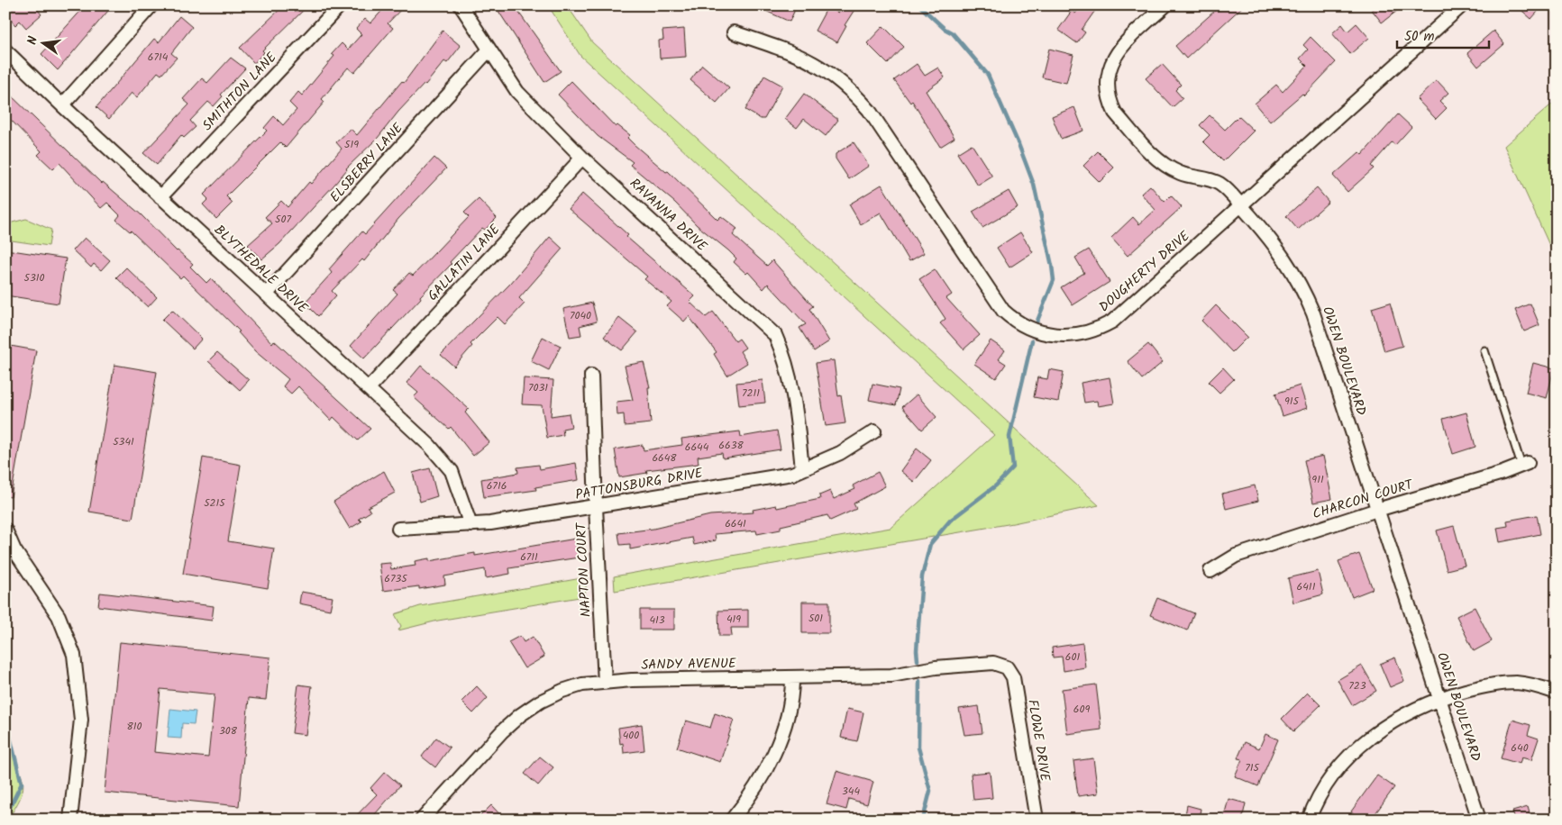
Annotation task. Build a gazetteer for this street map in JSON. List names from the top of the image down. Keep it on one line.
{"streets":{"street":["SMITHTON LANE","ELSBERRY LANE","RAVANNA DRIVE","GALLATIN LANE","BLYTHEDALE DRIVE","DOUGHERTY DRIVE","OWEN BOULEVARD","PATTONSBURG DRIVE","CHARCON COURT","NAPTON COURT","SANDY AVENUE","FLOWE DRIVE"]},"crossings":[["SMITHTON LANE","BLYTHEDALE DRIVE"],["ELSBERRY LANE","RAVANNA DRIVE"],["ELSBERRY LANE","BLYTHEDALE DRIVE"],["RAVANNA DRIVE","GALLATIN LANE"],["RAVANNA DRIVE","PATTONSBURG DRIVE"],["GALLATIN LANE","BLYTHEDALE DRIVE"],["BLYTHEDALE DRIVE","PATTONSBURG DRIVE"],["DOUGHERTY DRIVE","OWEN BOULEVARD"],["OWEN BOULEVARD","CHARCON COURT"],["PATTONSBURG DRIVE","NAPTON COURT"],["NAPTON COURT","SANDY AVENUE"],["SANDY AVENUE","FLOWE DRIVE"]],"house_numbers":["6714","519","507","5310","7040","7031","7211","915","5341","6638","6644","6648","911","6716","5215","6641","6711","6735","6411","501","419","413","601","723","609","810","308","400","640","715","344"],"scale_bar":"50 m","north":"left"}
